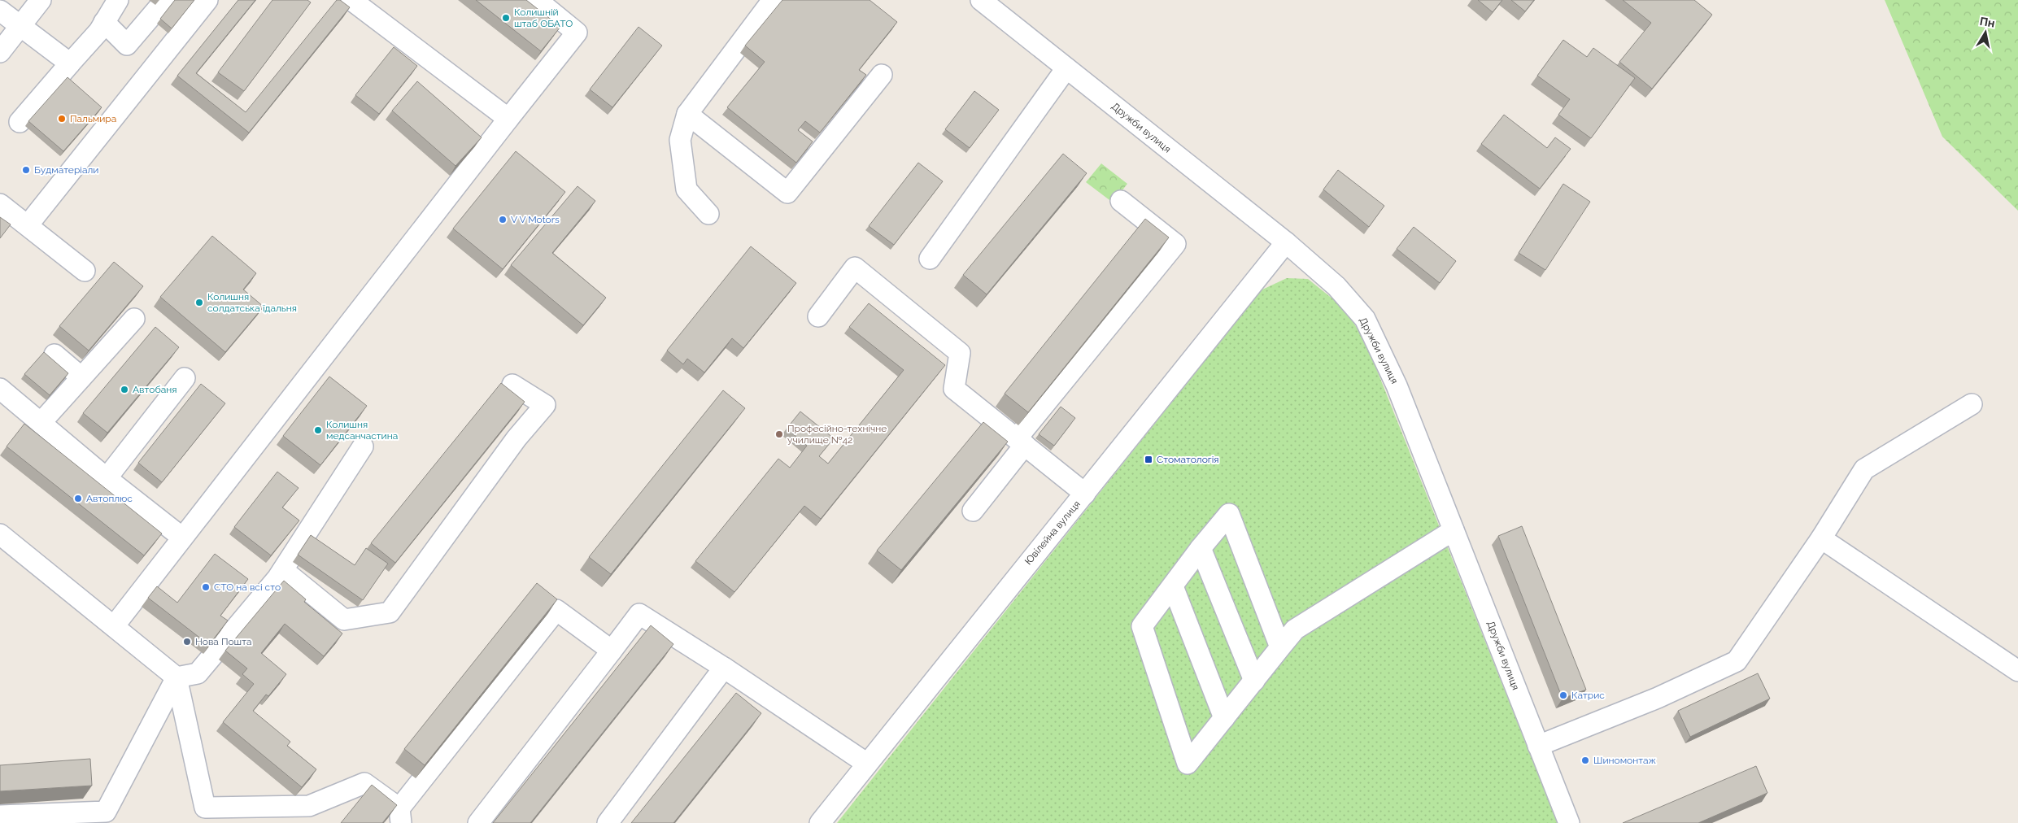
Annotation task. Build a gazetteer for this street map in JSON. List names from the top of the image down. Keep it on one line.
{"streets":{"street":["Дружби вулиця","Ювілейна вулиця"]},"crossings":[["Дружби вулиця","Ювілейна вулиця"]],"places":{"other":["Колишній штаб ОБАТО","Пальмира","Будматеріали","V V Motors","Колишня солдатська їдальня","Автобаня","Колишня медсанчастина","Професійно-технічне училище №42","Автоплюс","СТО на всі сто","Нова Пошта","Катрис","Шиномонтаж"],"transit":["Стоматологія"]},"north":"top"}
